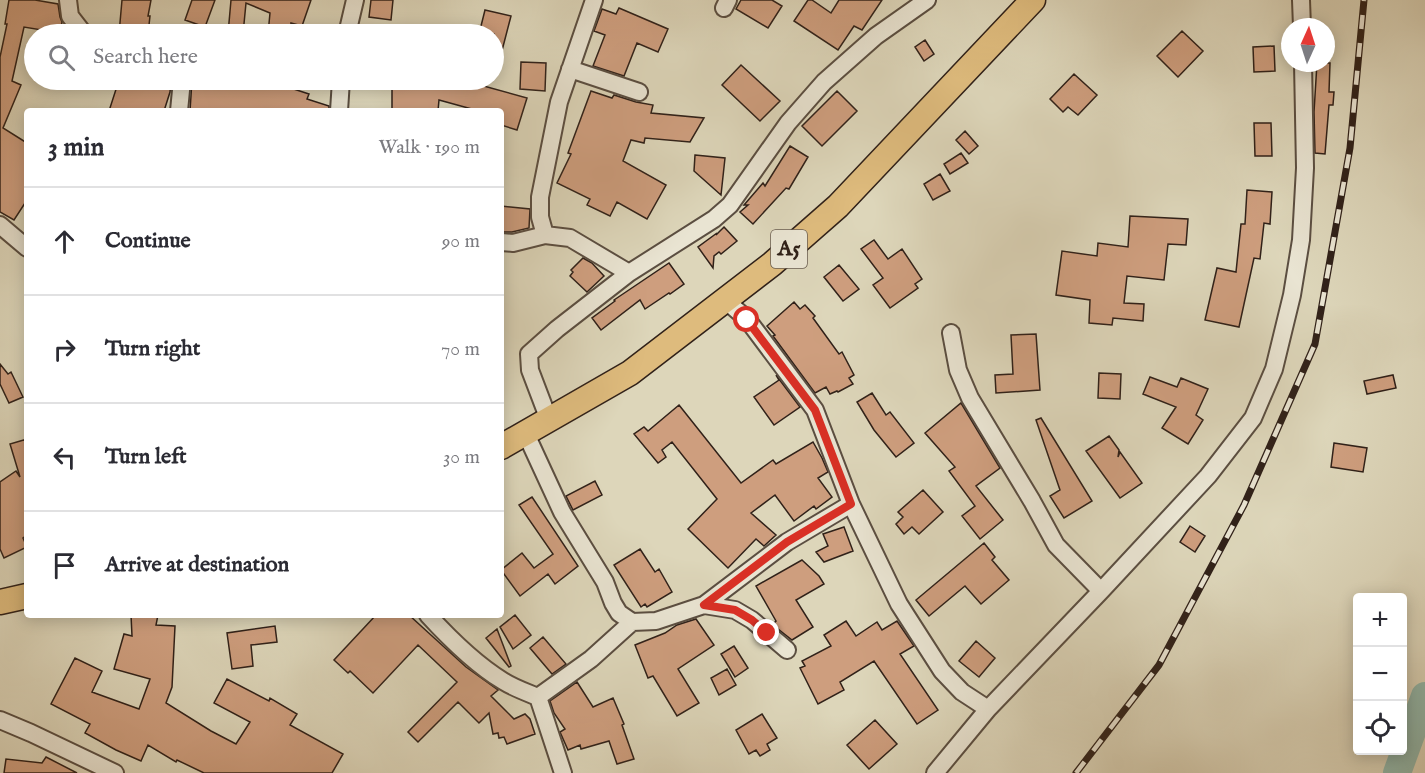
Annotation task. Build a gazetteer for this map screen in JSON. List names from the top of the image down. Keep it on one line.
{"streets":{"highway":["A5"]},"north":"top","page":{"search":"Search here","heading":["3 min","Walk · 190 m"],"list":[["Continue","90 m"],["Turn right","70 m"],["Turn left","30 m"],"Arrive at destination"],"map_buttons":["+","−"]}}
